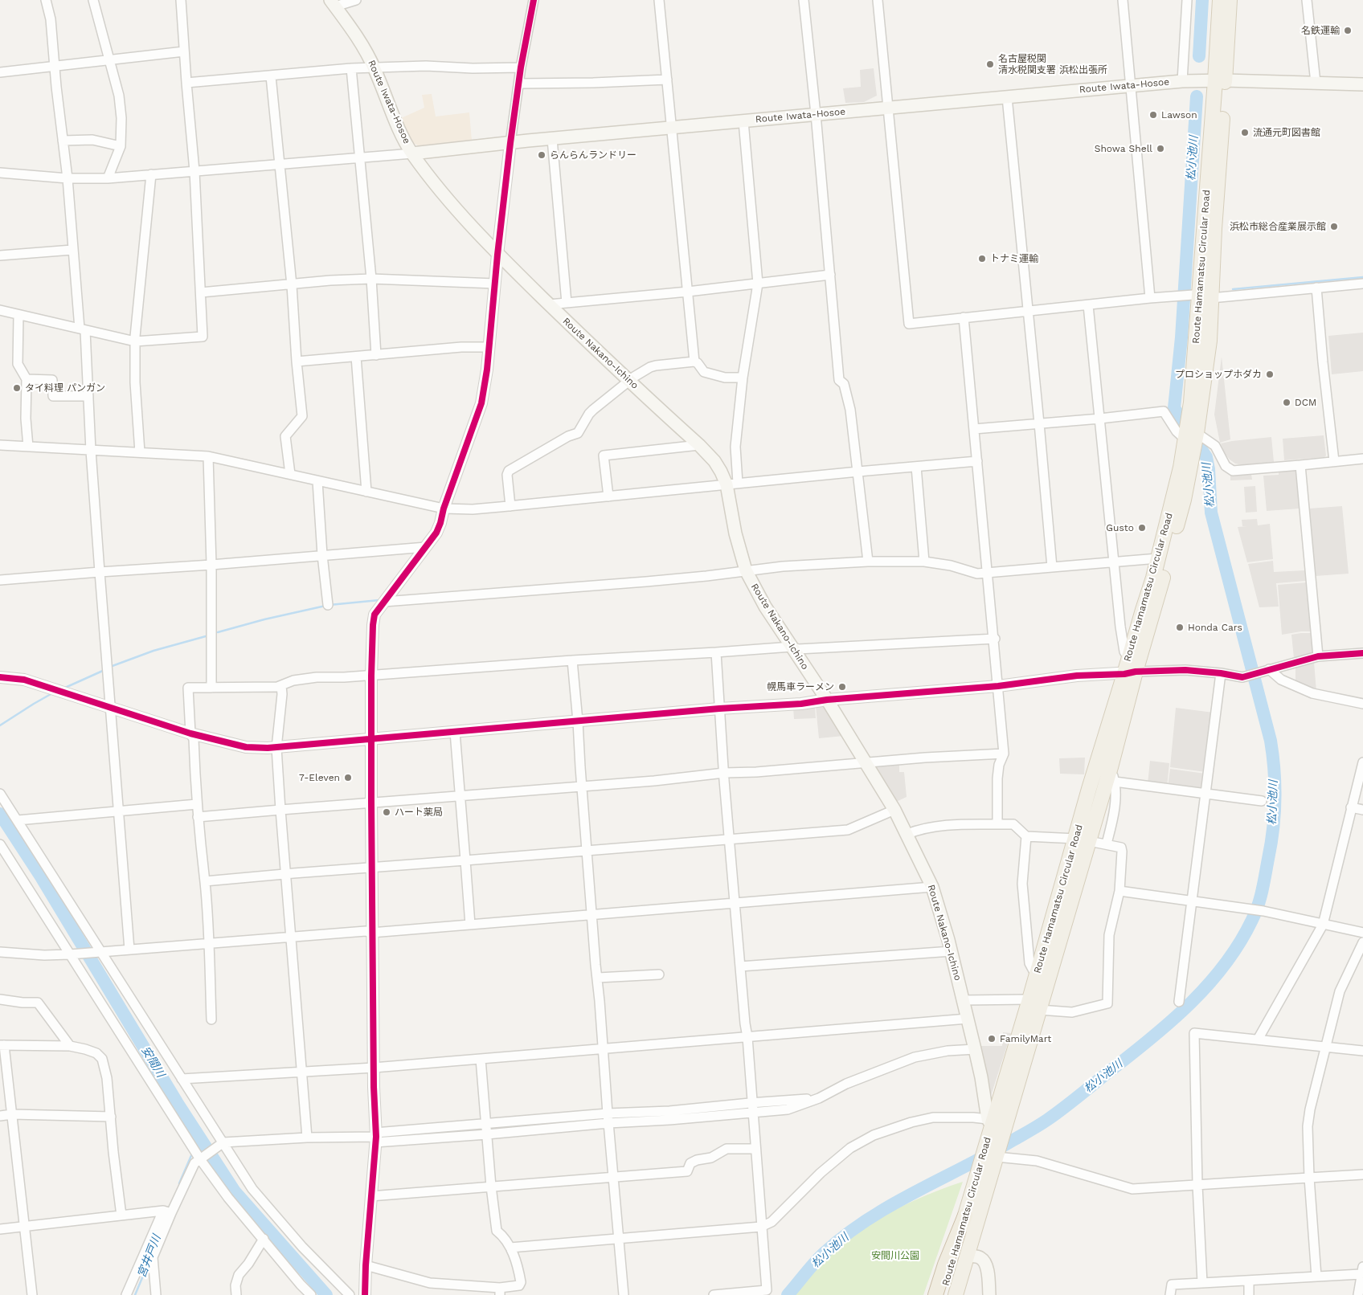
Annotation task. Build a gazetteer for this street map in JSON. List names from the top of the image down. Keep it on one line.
{"streets":{"main road":["Route Iwata-Hosoe","Route Hamamatsu Circular Road","Route Nakano-Ichino"]},"crossings":[["Route Iwata-Hosoe","Route Hamamatsu Circular Road"],["Route Iwata-Hosoe","Route Nakano-Ichino"],["Route Hamamatsu Circular Road","Route Nakano-Ichino"]],"water":["松小池川","安間川","宮井戸川"],"parks":["安間川公園"],"places":["名鉄運輸","名古屋税関 清水税関支署 浜松出張所","Lawson","流通元町図書館","Showa Shell","らんらんランドリー","浜松市総合産業展示館","トナミ運輸","プロショップホダカ","タイ料理 パンガン","DCM","Gusto","Honda Cars","幌馬車ラーメン","7-Eleven","ハート薬局","FamilyMart"]}
